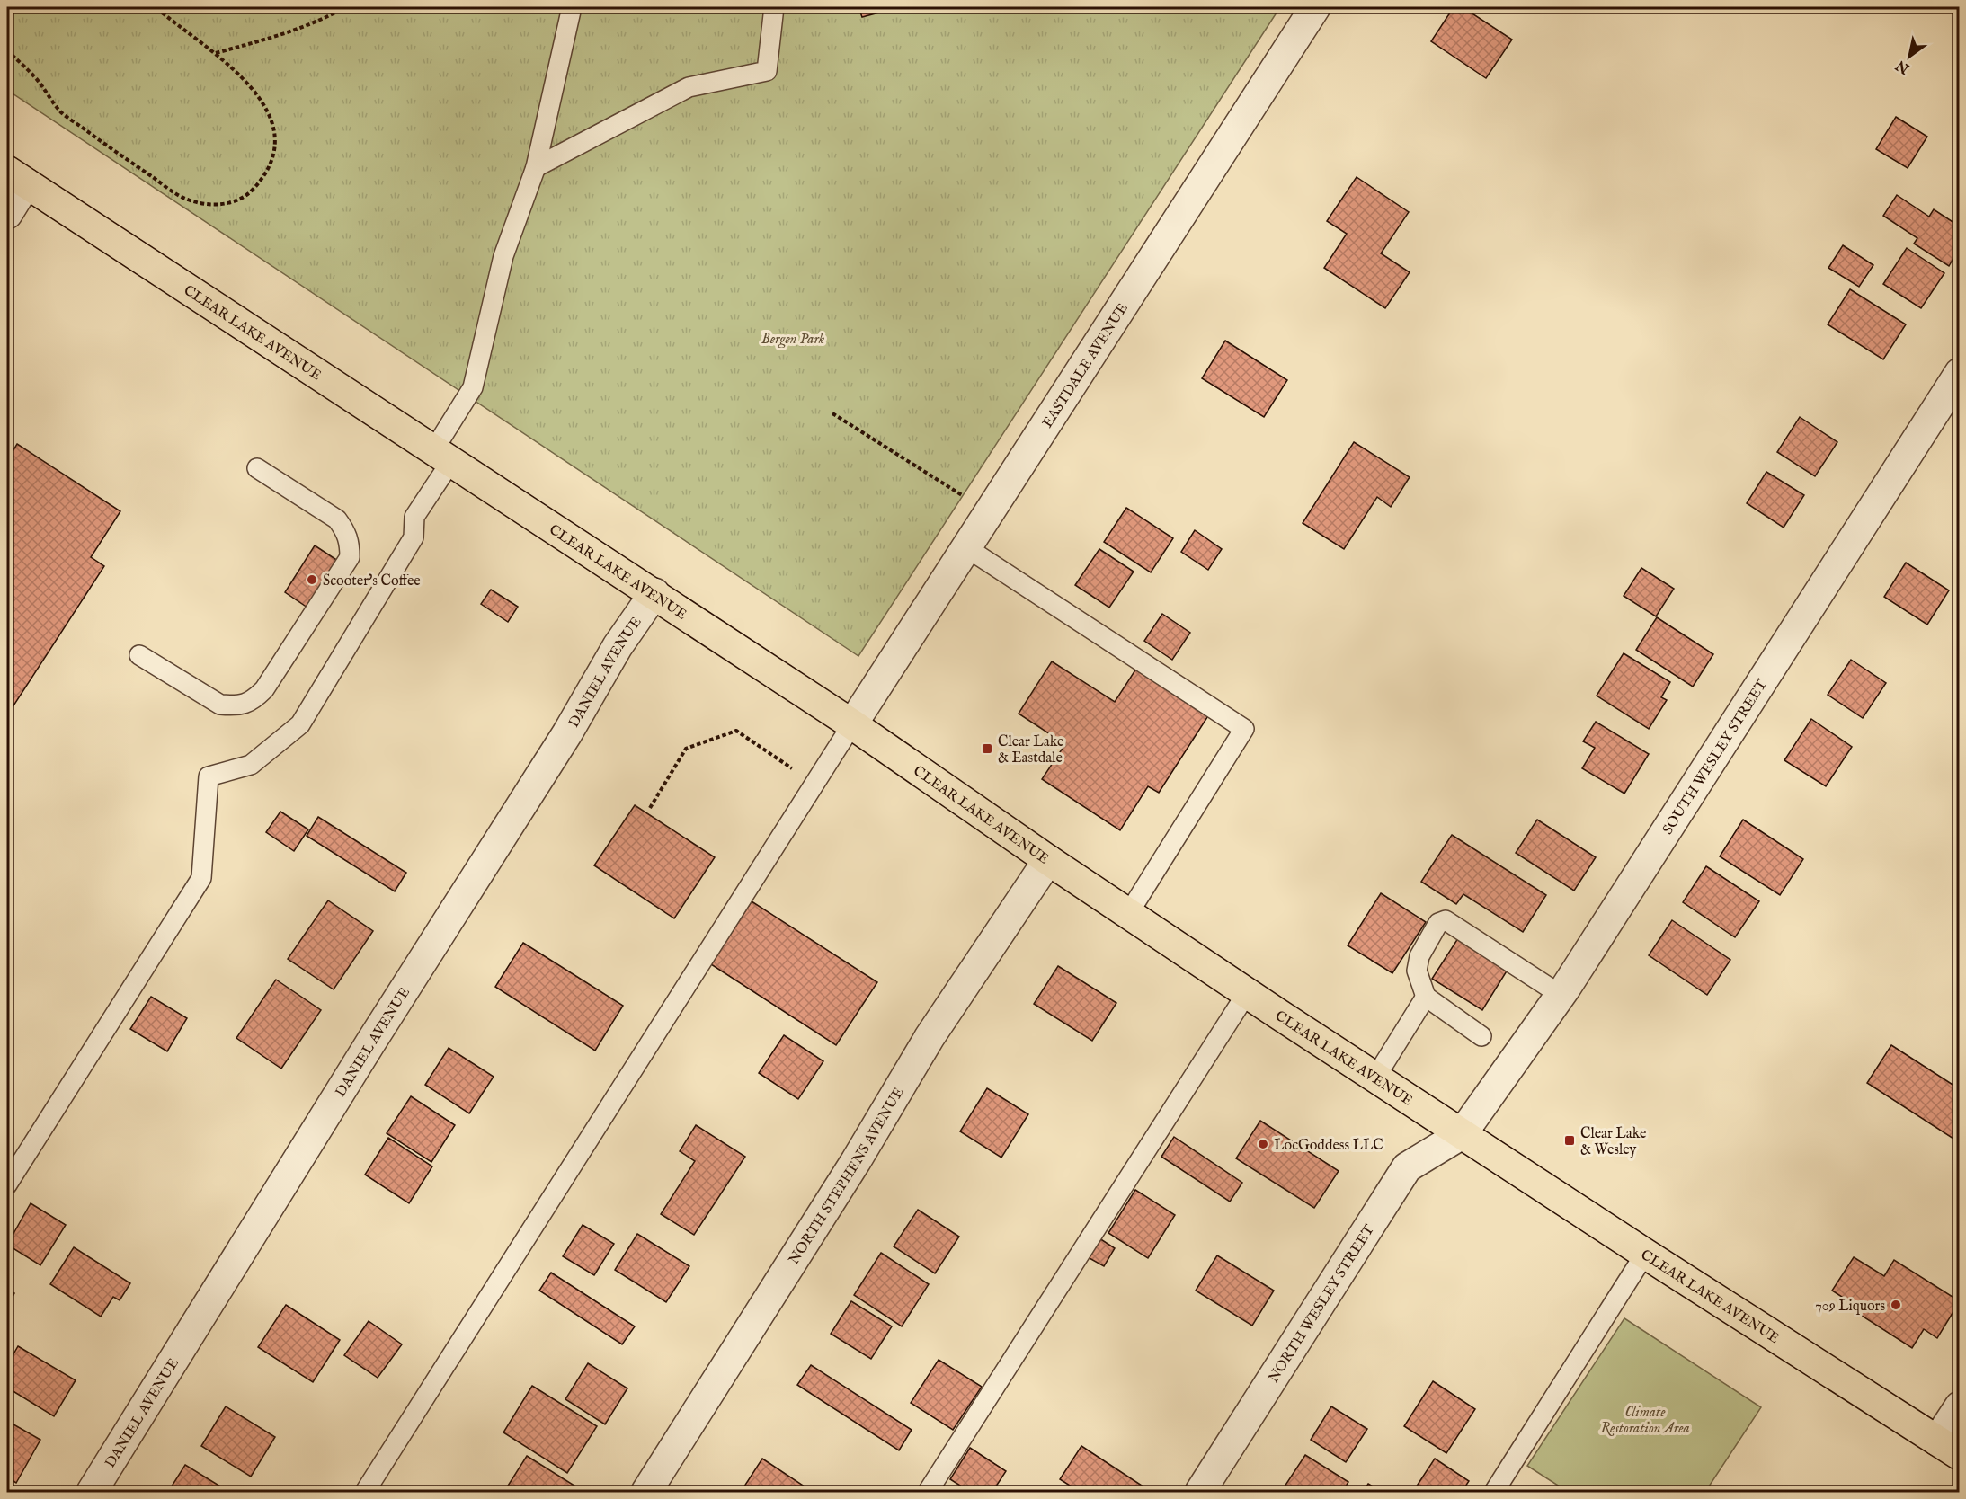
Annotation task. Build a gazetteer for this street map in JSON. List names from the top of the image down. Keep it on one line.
{"streets":{"main road":["CLEAR LAKE AVENUE"],"street":["EASTDALE AVENUE","DANIEL AVENUE","SOUTH WESLEY STREET","NORTH STEPHENS AVENUE","NORTH WESLEY STREET"]},"crossings":[["CLEAR LAKE AVENUE","EASTDALE AVENUE"],["CLEAR LAKE AVENUE","DANIEL AVENUE"],["CLEAR LAKE AVENUE","SOUTH WESLEY STREET"],["CLEAR LAKE AVENUE","NORTH STEPHENS AVENUE"],["CLEAR LAKE AVENUE","NORTH WESLEY STREET"],["SOUTH WESLEY STREET","NORTH WESLEY STREET"]],"parks":["Bergen Park","Climate Restoration Area"],"places":{"other":["Scooter's Coffee","LocGoddess LLC","709 Liquors"],"transit":["Clear Lake & Eastdale","Clear Lake & Wesley"]},"north":"bottom left"}
